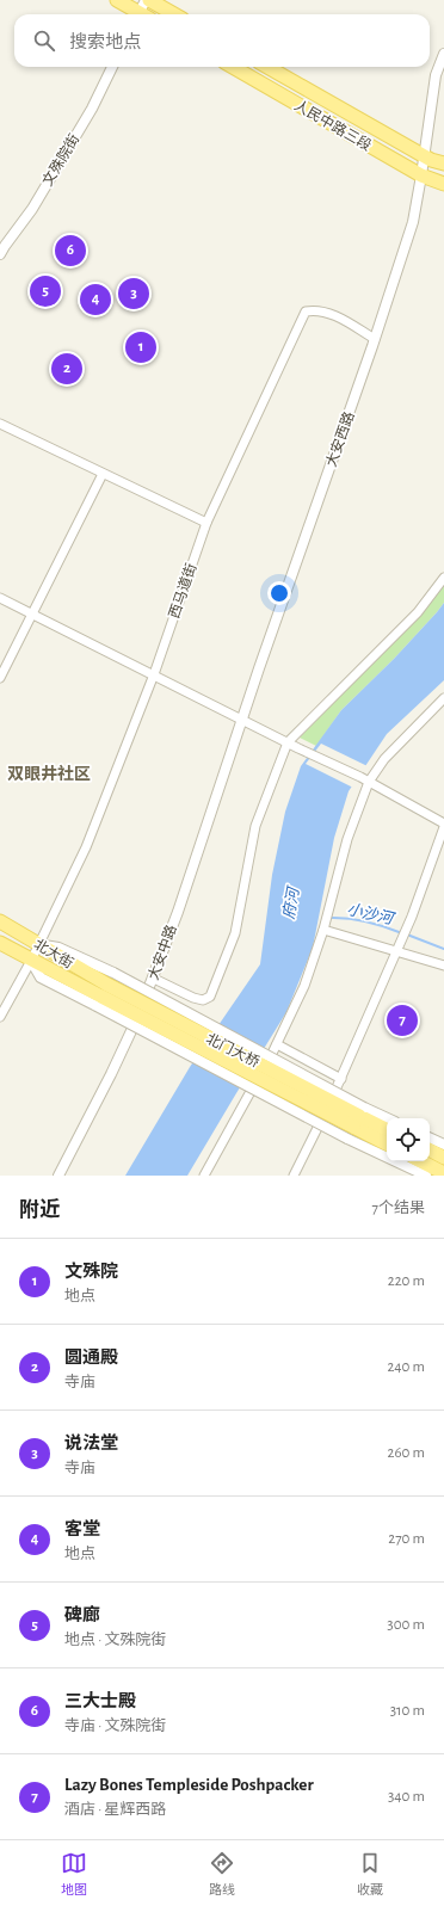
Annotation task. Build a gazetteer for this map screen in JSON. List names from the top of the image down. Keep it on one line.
{"streets":{"main road":["人民中路三段","北大街","北门大桥"],"street":["文殊院街","大安西路","西马道街","大安中路"]},"crossings":[["人民中路三段","大安西路"],["大安西路","西马道街"],["大安西路","大安中路"],["西马道街","北大街"],["北大街","北门大桥"]],"districts":["双眼井社区"],"water":["府河","小沙河"],"page":{"search":"搜索地点","pins":["6","5","3","4","1","2","7"],"heading":["附近","7个结果"],"list":[{"mark":"1","name":"文殊院","note":"地点","value":"220 m"},{"mark":"2","name":"圆通殿","note":"寺庙","value":"240 m"},{"mark":"3","name":"说法堂","note":"寺庙","value":"260 m"},{"mark":"4","name":"客堂","note":"地点","value":"270 m"},{"mark":"5","name":"碑廊","note":"地点 · 文殊院街","value":"300 m"},{"mark":"6","name":"三大士殿","note":"寺庙 · 文殊院街","value":"310 m"},{"mark":"7","name":"Lazy Bones Templeside Poshpacker","note":"酒店 · 星辉西路","value":"340 m"}],"nav":["地图","路线","收藏"]}}
